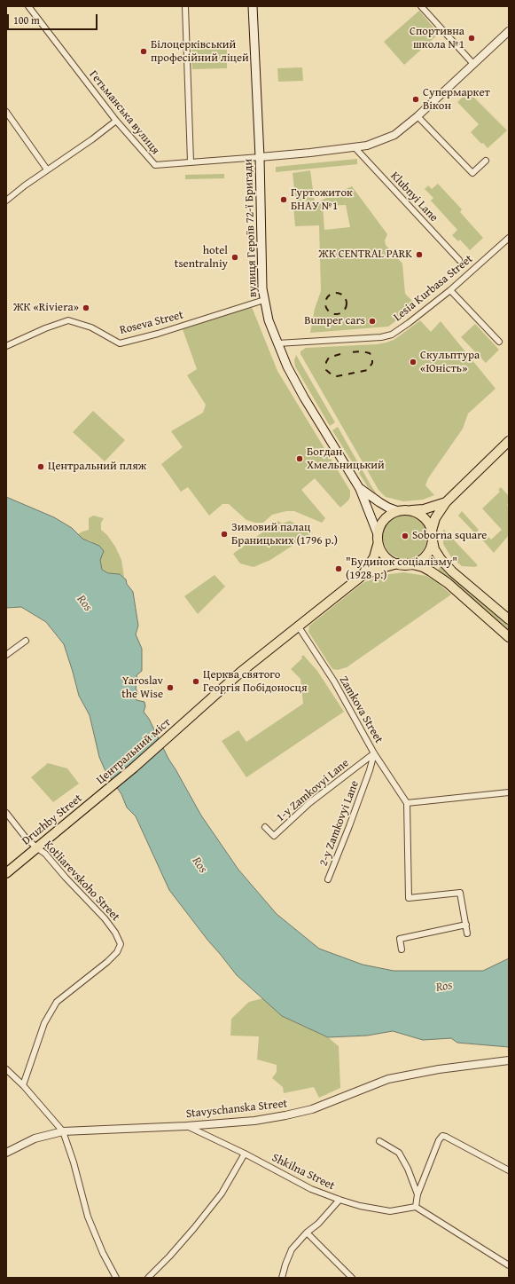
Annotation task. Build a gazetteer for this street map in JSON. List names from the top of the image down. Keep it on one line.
{"streets":{"main road":["вулиця Героїв 72-ї Бригади","Центральний міст","Druzhby Street"],"street":["Гетьманська вулиця","Klubnyi Lane","Lesia Kurbasa Street","Roseva Street","Zamkova Street","1-y Zamkovyi Lane","2-y Zamkovyi Lane","Kotliarevskoho Street","Stavyschanska Street","Shkilna Street"]},"crossings":[["Гетьманська вулиця","вулиця Героїв 72-ї Бригади"],["вулиця Героїв 72-ї Бригади","Lesia Kurbasa Street"],["вулиця Героїв 72-ї Бригади","Roseva Street"],["Zamkova Street","Центральний міст"],["Zamkova Street","1-y Zamkovyi Lane"],["Zamkova Street","2-y Zamkovyi Lane"],["Центральний міст","Druzhby Street"],["1-y Zamkovyi Lane","2-y Zamkovyi Lane"],["Druzhby Street","Kotliarevskoho Street"],["Stavyschanska Street","Shkilna Street"]],"water":["Ros"],"places":["Спортивна школа №1","Білоцерківський професійний ліцей","Супермаркет Вікон","Гуртожиток БНАУ №1","ЖК CENTRAL PARK","hotel tsentralniy","ЖК «Riviera»","Bumper cars","Скульптура «Юність»","Богдан Хмельницький","Центральний пляж","Зимовий палац Браницьких (1796 р.)","Soborna square","\"Будинок соціалізму\" (1928 р.)","Церква святого Георгія Побідоносця","Yaroslav the Wise"],"scale_bar":"100 m"}
